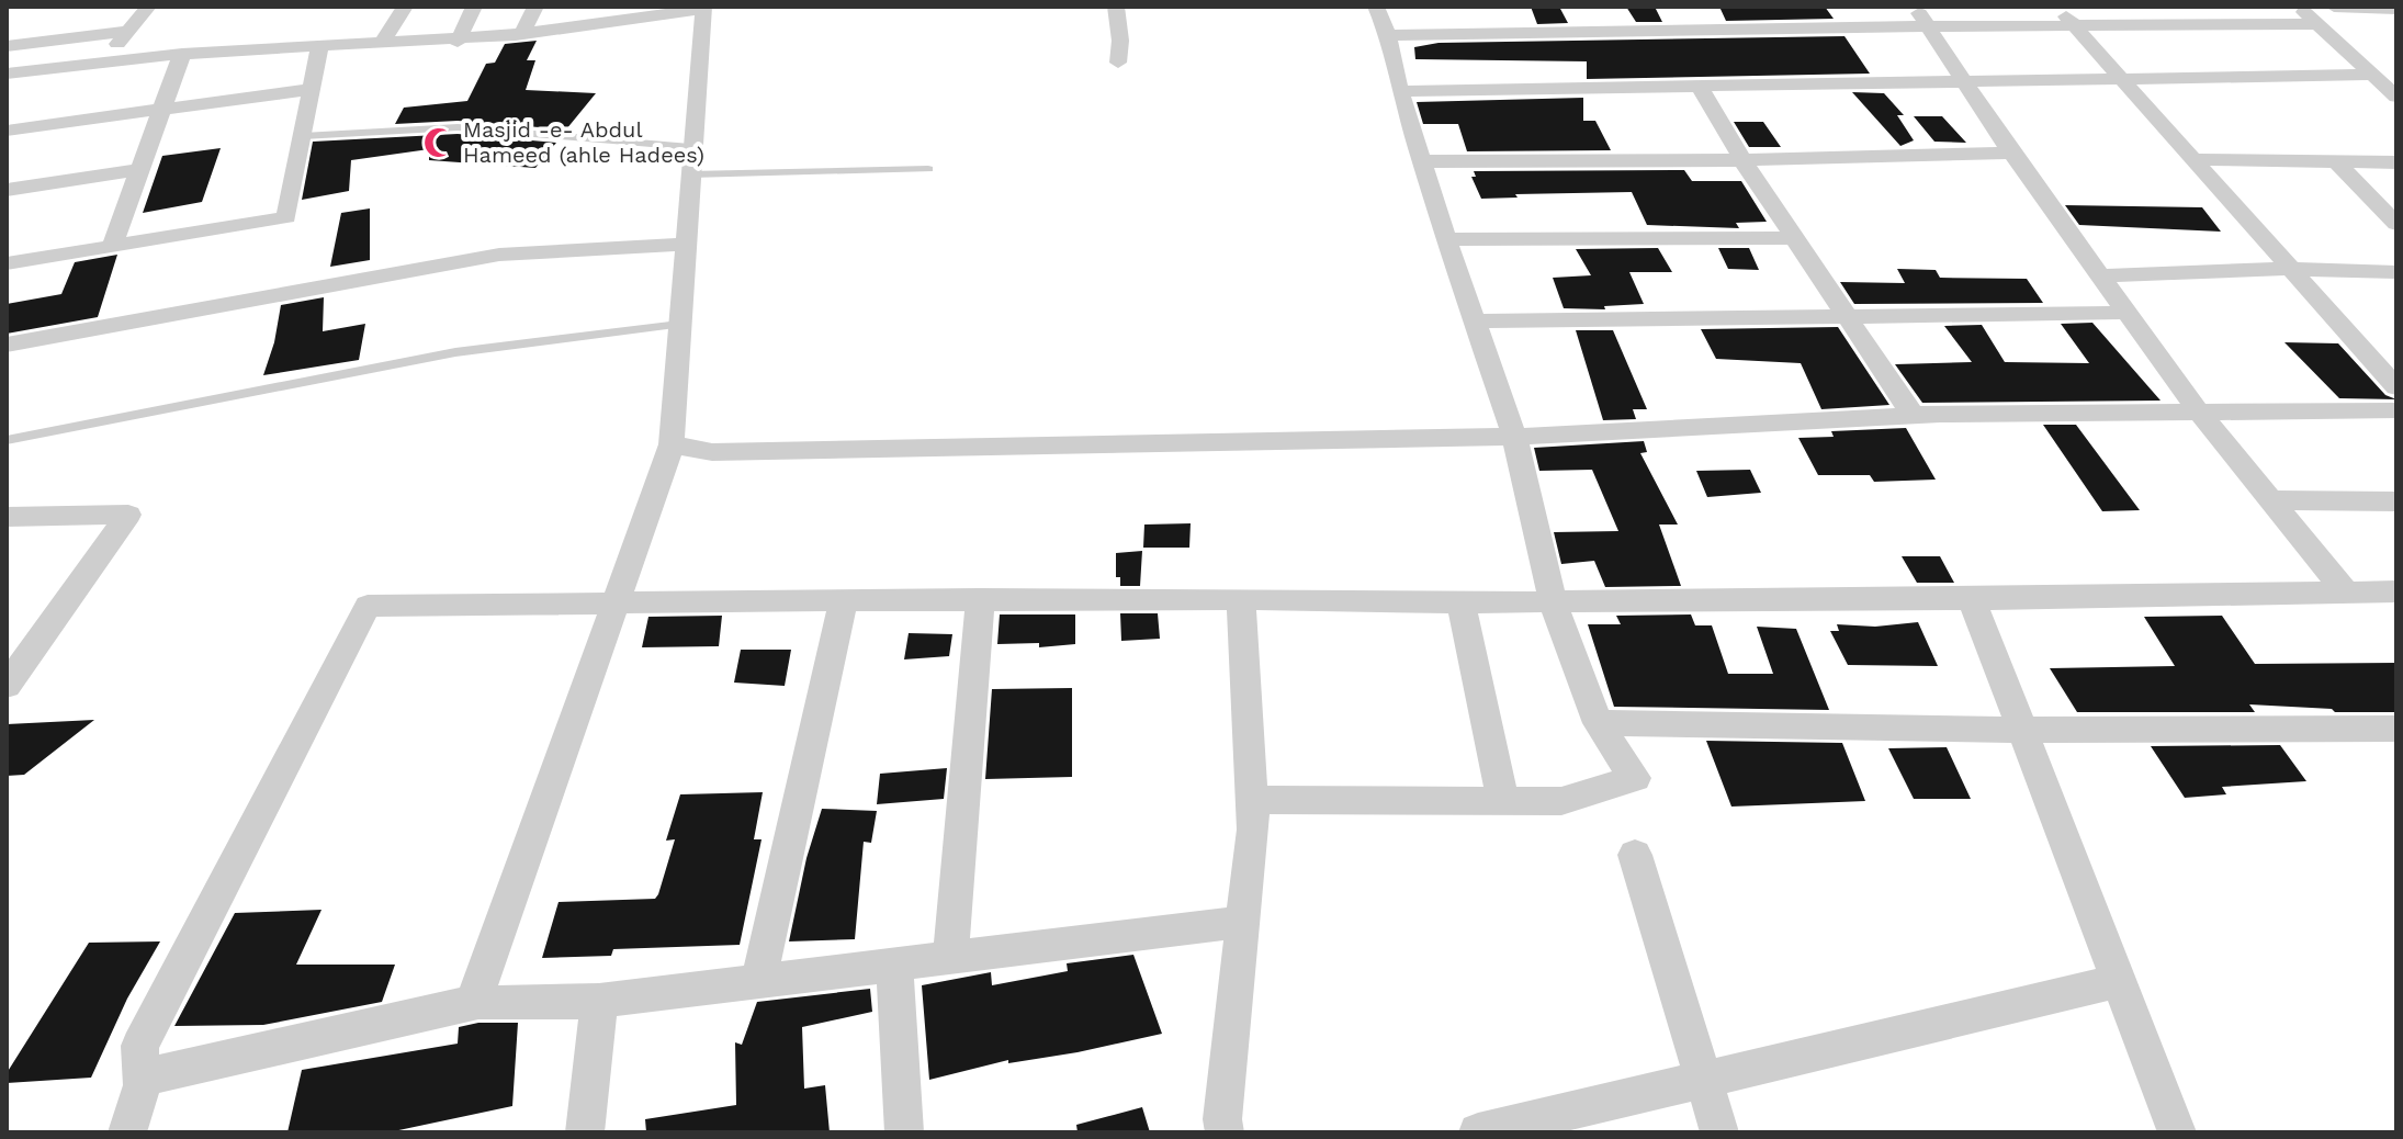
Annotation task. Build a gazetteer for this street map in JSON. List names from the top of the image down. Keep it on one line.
{"places":{"mosque":["Masjid -e- Abdul Hameed (ahle Hadees)"]}}
